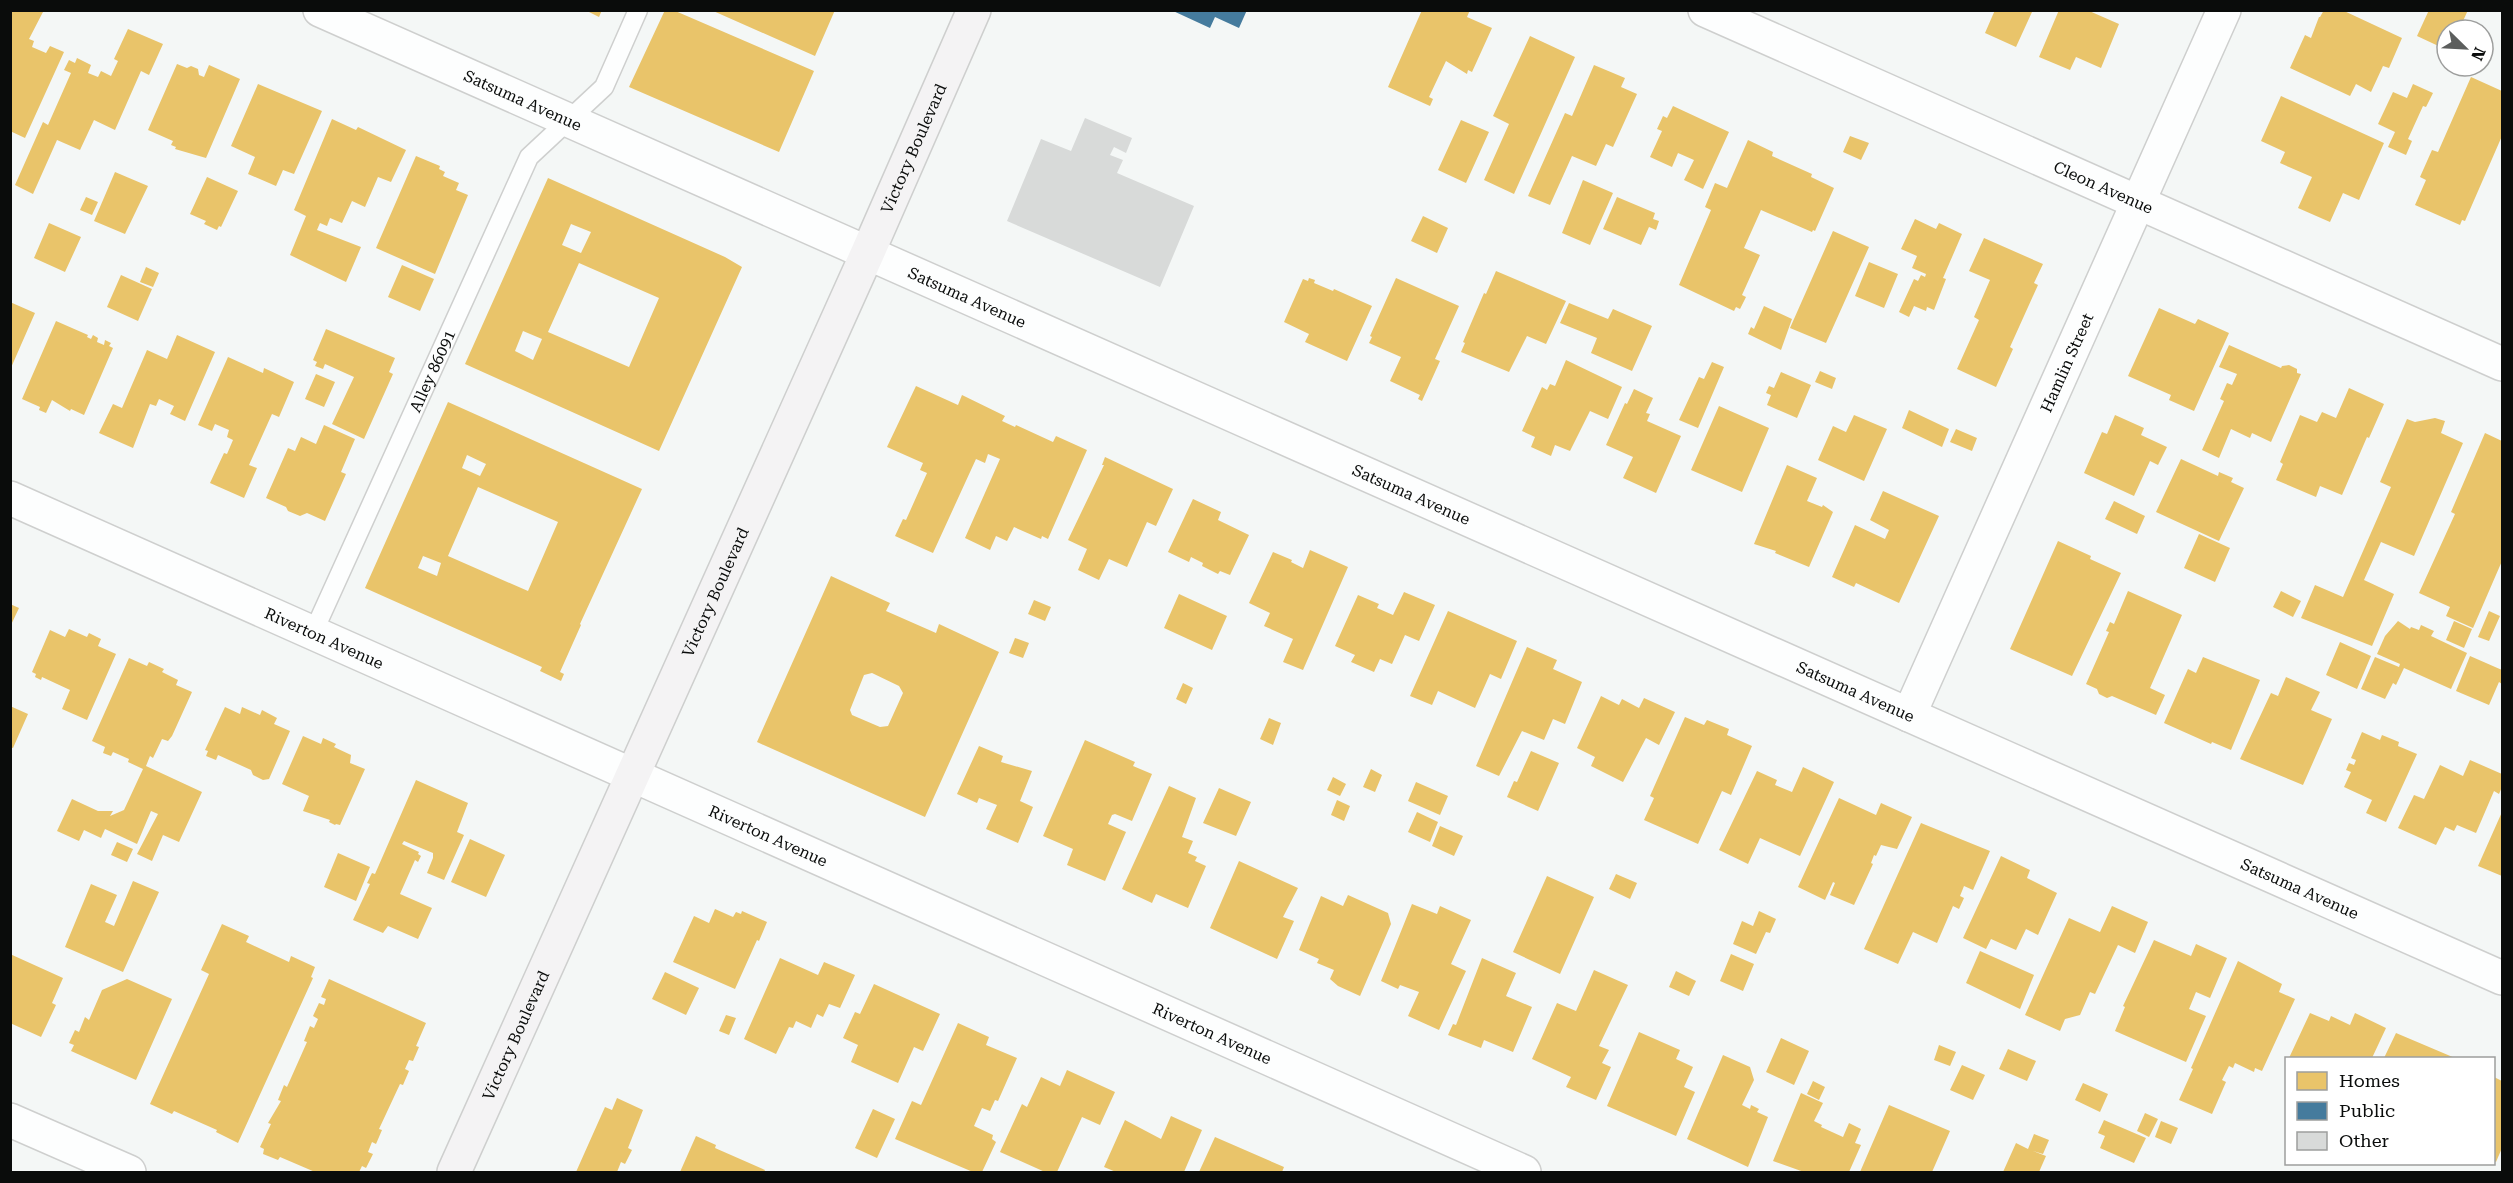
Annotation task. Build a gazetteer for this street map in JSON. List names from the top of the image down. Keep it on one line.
{"streets":{"main road":["Victory Boulevard"],"street":["Satsuma Avenue","Cleon Avenue","Hamlin Street","Riverton Avenue"],"lane":["Alley 86091"]},"crossings":[["Satsuma Avenue","Victory Boulevard"],["Satsuma Avenue","Hamlin Street"],["Satsuma Avenue","Alley 86091"],["Victory Boulevard","Riverton Avenue"],["Cleon Avenue","Hamlin Street"],["Alley 86091","Riverton Avenue"]],"legend":["Homes","Public","Other"],"north":"bottom right"}
